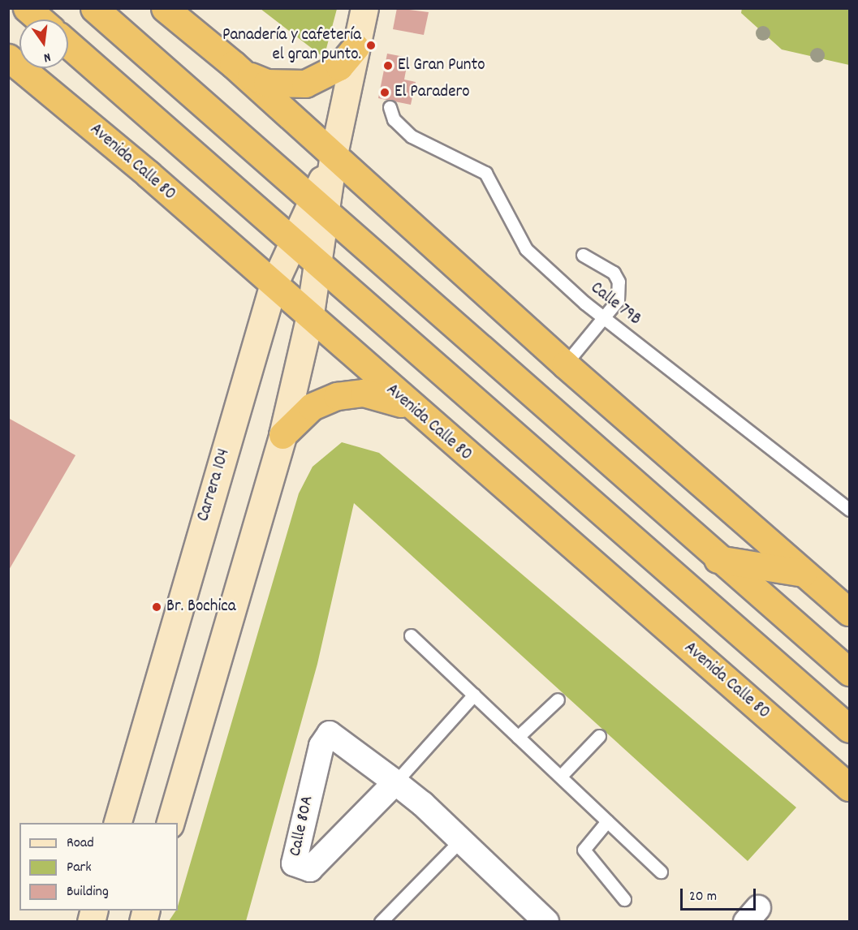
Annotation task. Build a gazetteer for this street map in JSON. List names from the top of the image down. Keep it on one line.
{"streets":{"highway":["Avenida Calle 80"],"street":["Carrera 104","Calle 80A"],"lane":["Calle 79B"]},"crossings":[["Avenida Calle 80","Carrera 104"]],"places":["Panadería y cafetería el gran punto.","El Gran Punto","El Paradero","Br. Bochica"],"legend":["Road","Park","Building"],"scale_bar":"20 m","north":"bottom"}
